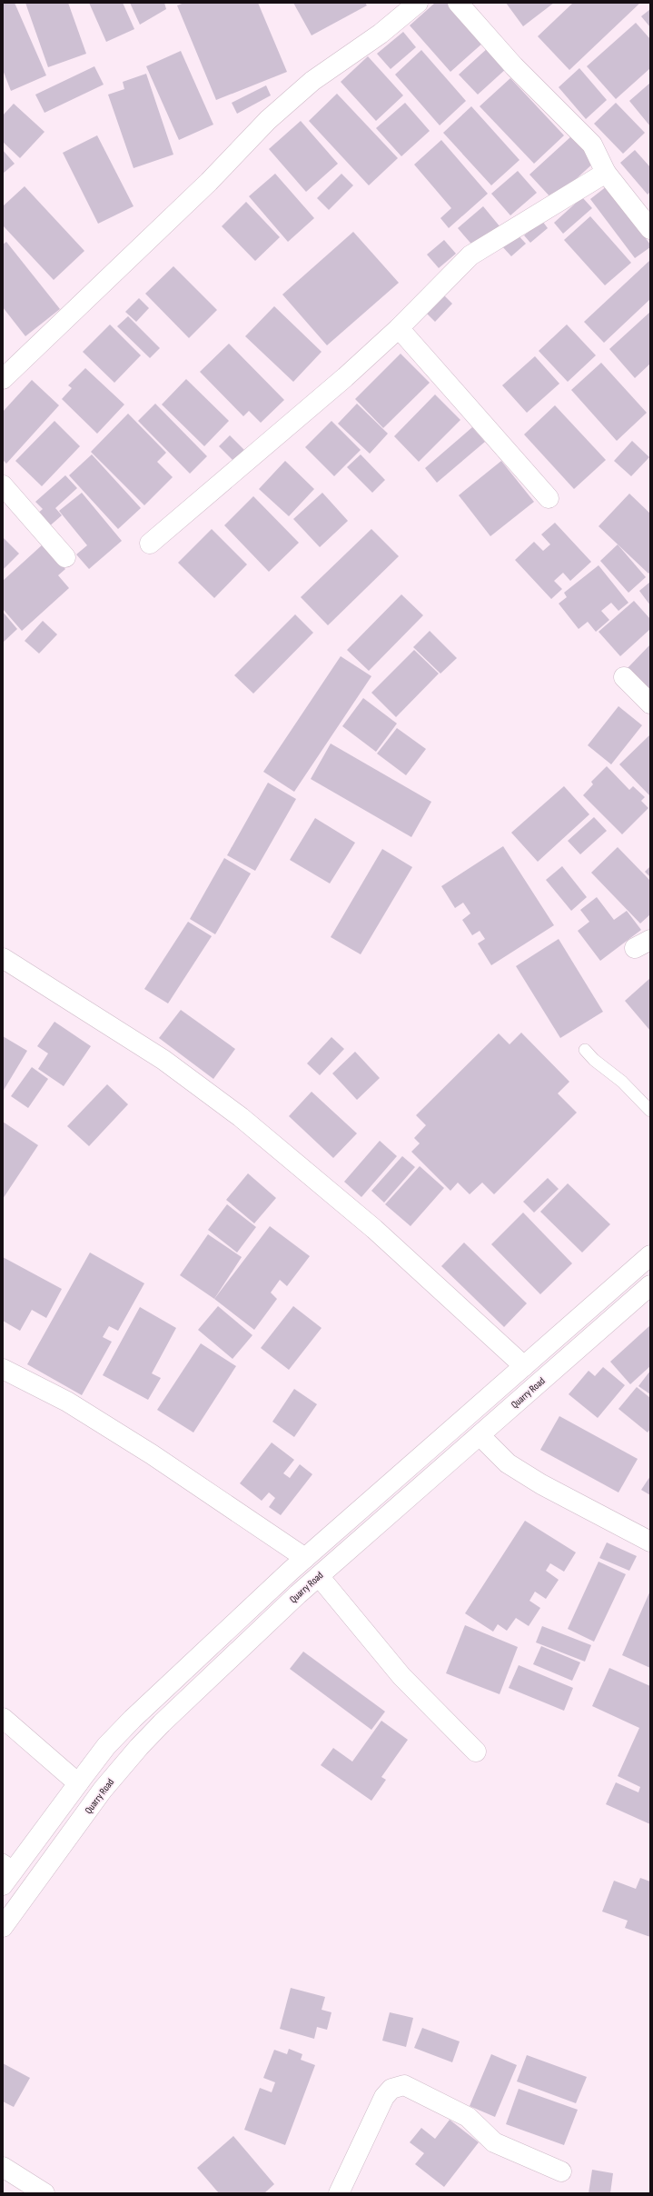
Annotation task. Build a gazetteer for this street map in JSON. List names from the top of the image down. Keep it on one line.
{"streets":{"street":["Quarry Road"]}}
